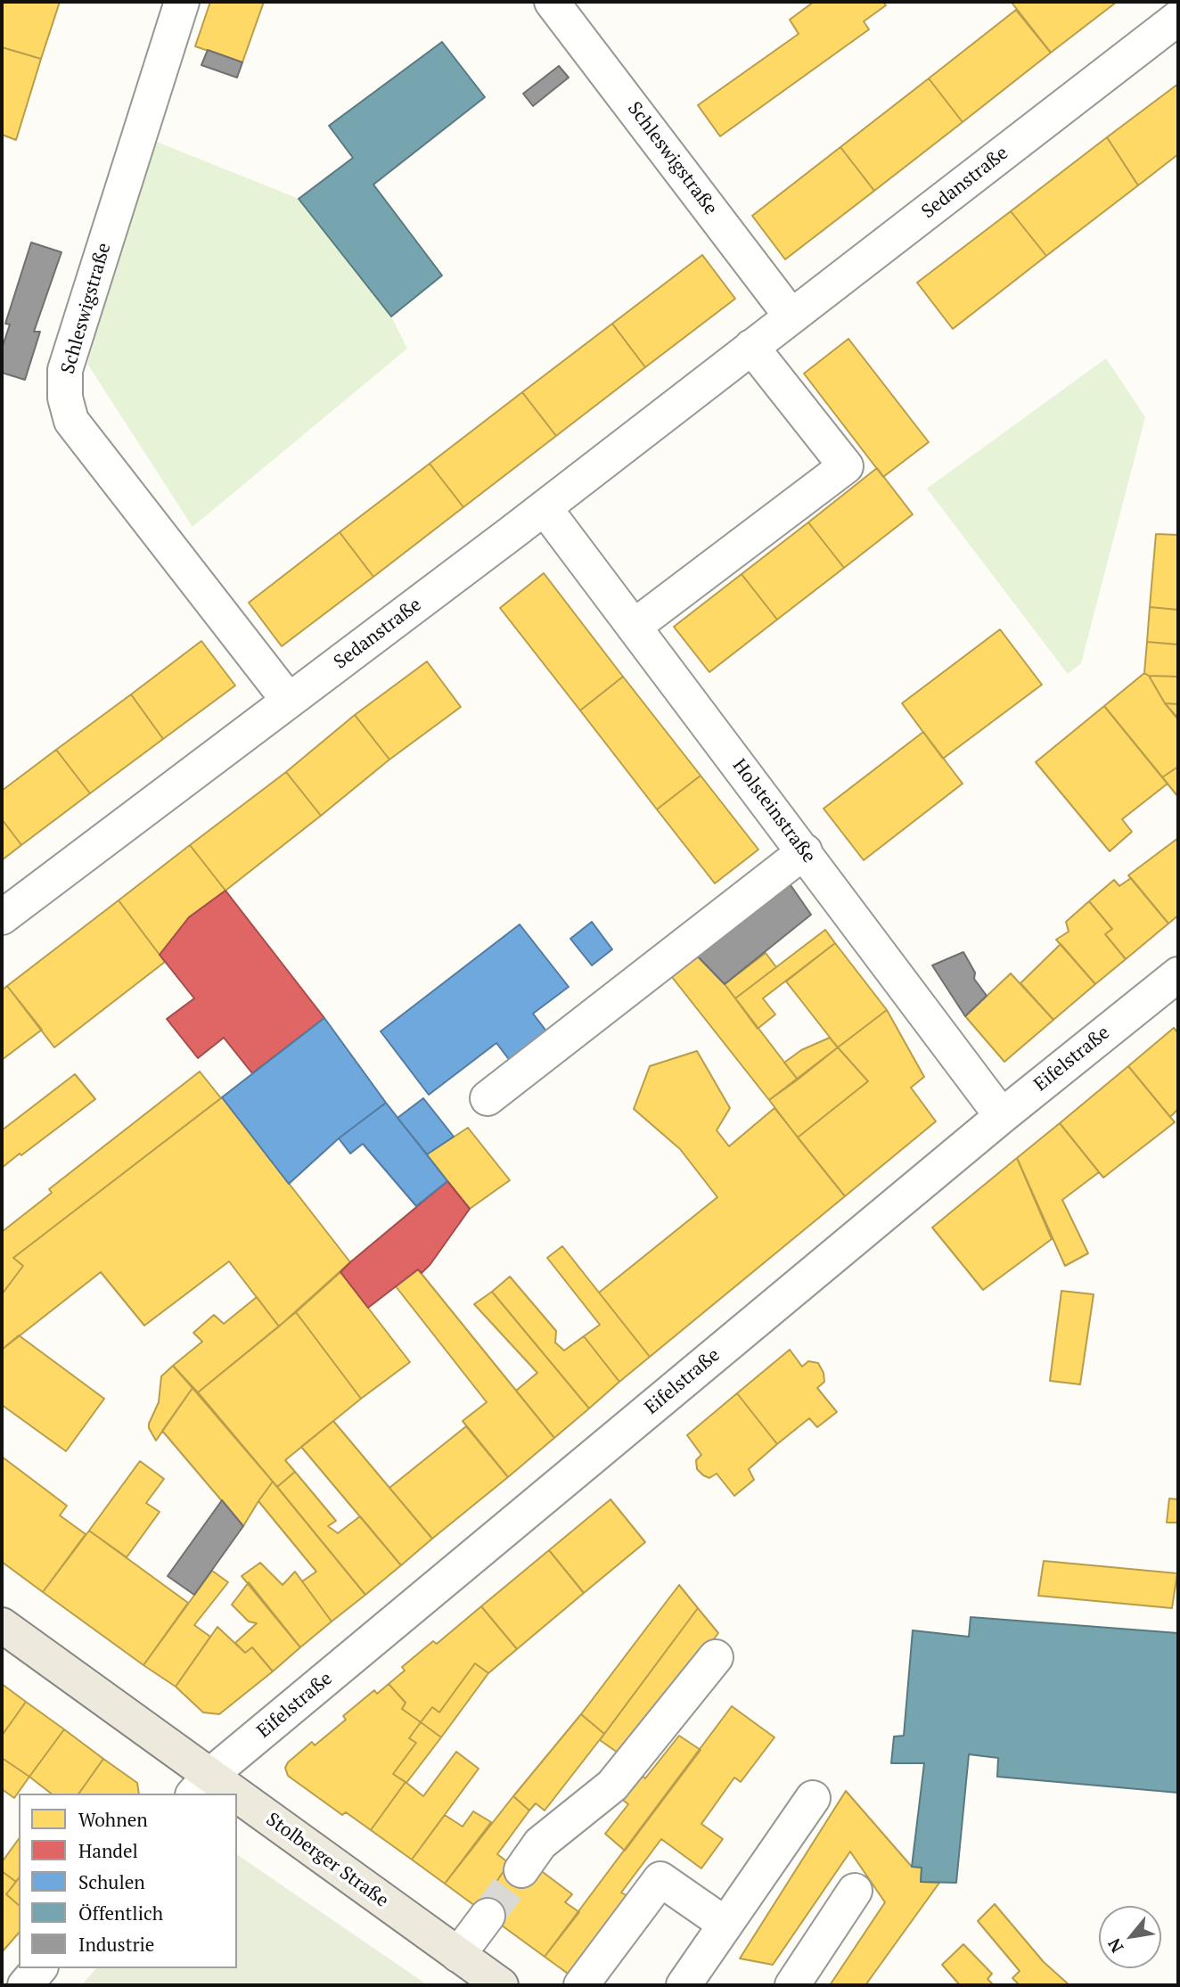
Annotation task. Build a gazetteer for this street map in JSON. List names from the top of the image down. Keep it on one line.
{"streets":{"main road":["Stolberger Straße"],"street":["Schleswigstraße","Sedanstraße","Holsteinstraße","Eifelstraße"]},"crossings":[["Schleswigstraße","Sedanstraße"],["Sedanstraße","Holsteinstraße"],["Holsteinstraße","Eifelstraße"],["Eifelstraße","Stolberger Straße"]],"legend":["Wohnen","Handel","Schulen","Öffentlich","Industrie"],"north":"bottom left"}
